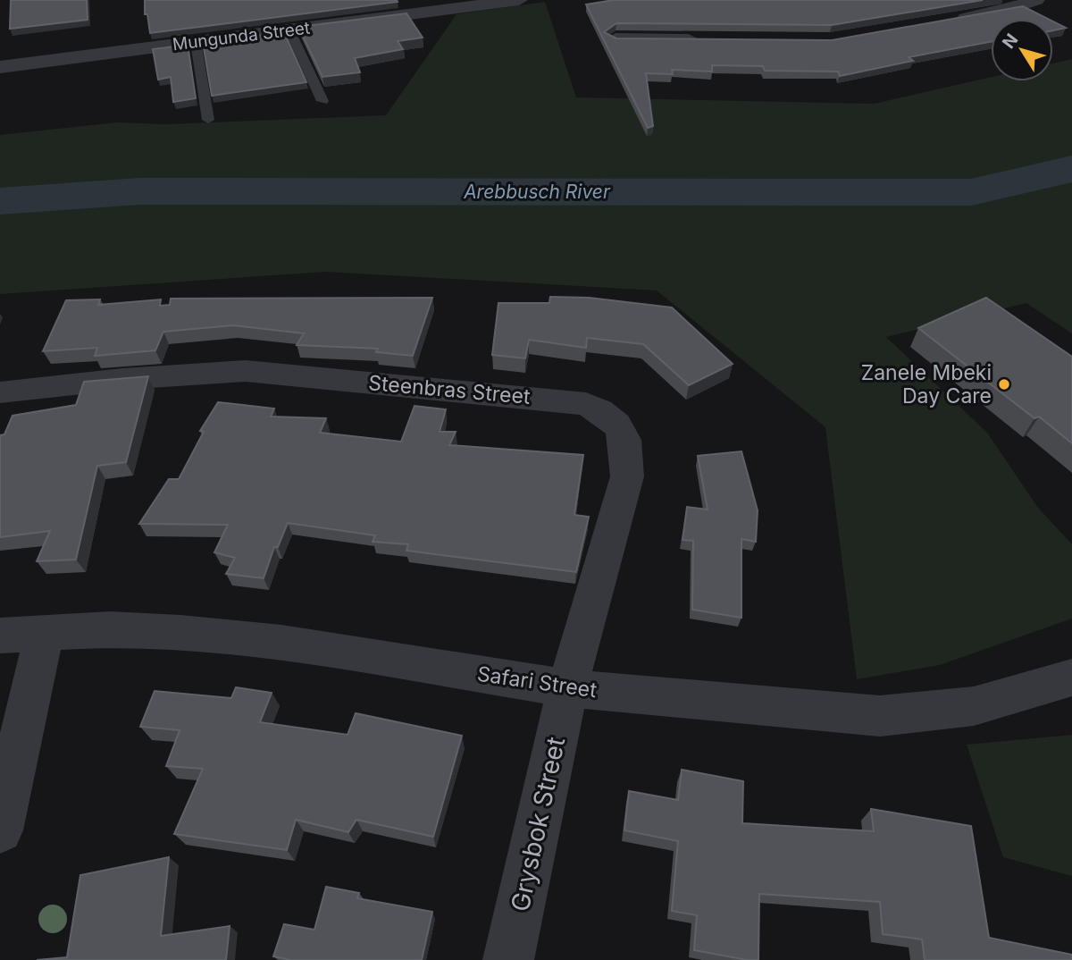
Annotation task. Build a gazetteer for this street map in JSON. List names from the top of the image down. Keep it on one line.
{"streets":{"street":["Mungunda Street","Steenbras Street","Safari Street","Grysbok Street"]},"crossings":[["Steenbras Street","Safari Street"],["Steenbras Street","Grysbok Street"],["Safari Street","Grysbok Street"]],"water":["Arebbusch River"],"places":["Zanele Mbeki Day Care"],"north":"top left"}
